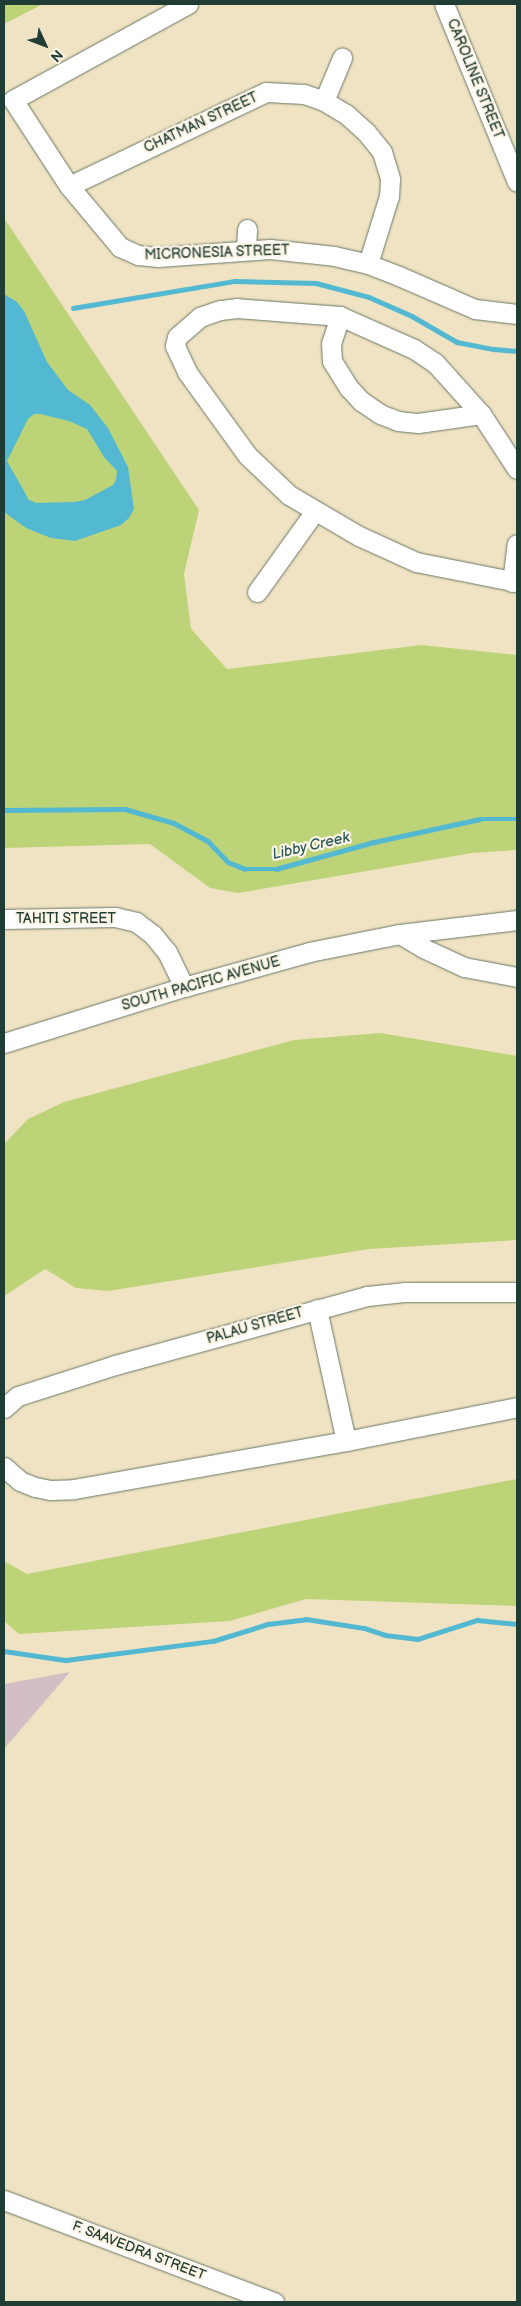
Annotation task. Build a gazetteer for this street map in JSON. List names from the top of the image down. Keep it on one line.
{"streets":{"street":["CAROLINE STREET","CHATMAN STREET","MICRONESIA STREET","TAHITI STREET","SOUTH PACIFIC AVENUE","PALAU STREET","F. SAAVEDRA STREET"]},"crossings":[["CHATMAN STREET","MICRONESIA STREET"],["TAHITI STREET","SOUTH PACIFIC AVENUE"]],"water":["Libby Creek"],"north":"bottom right"}
